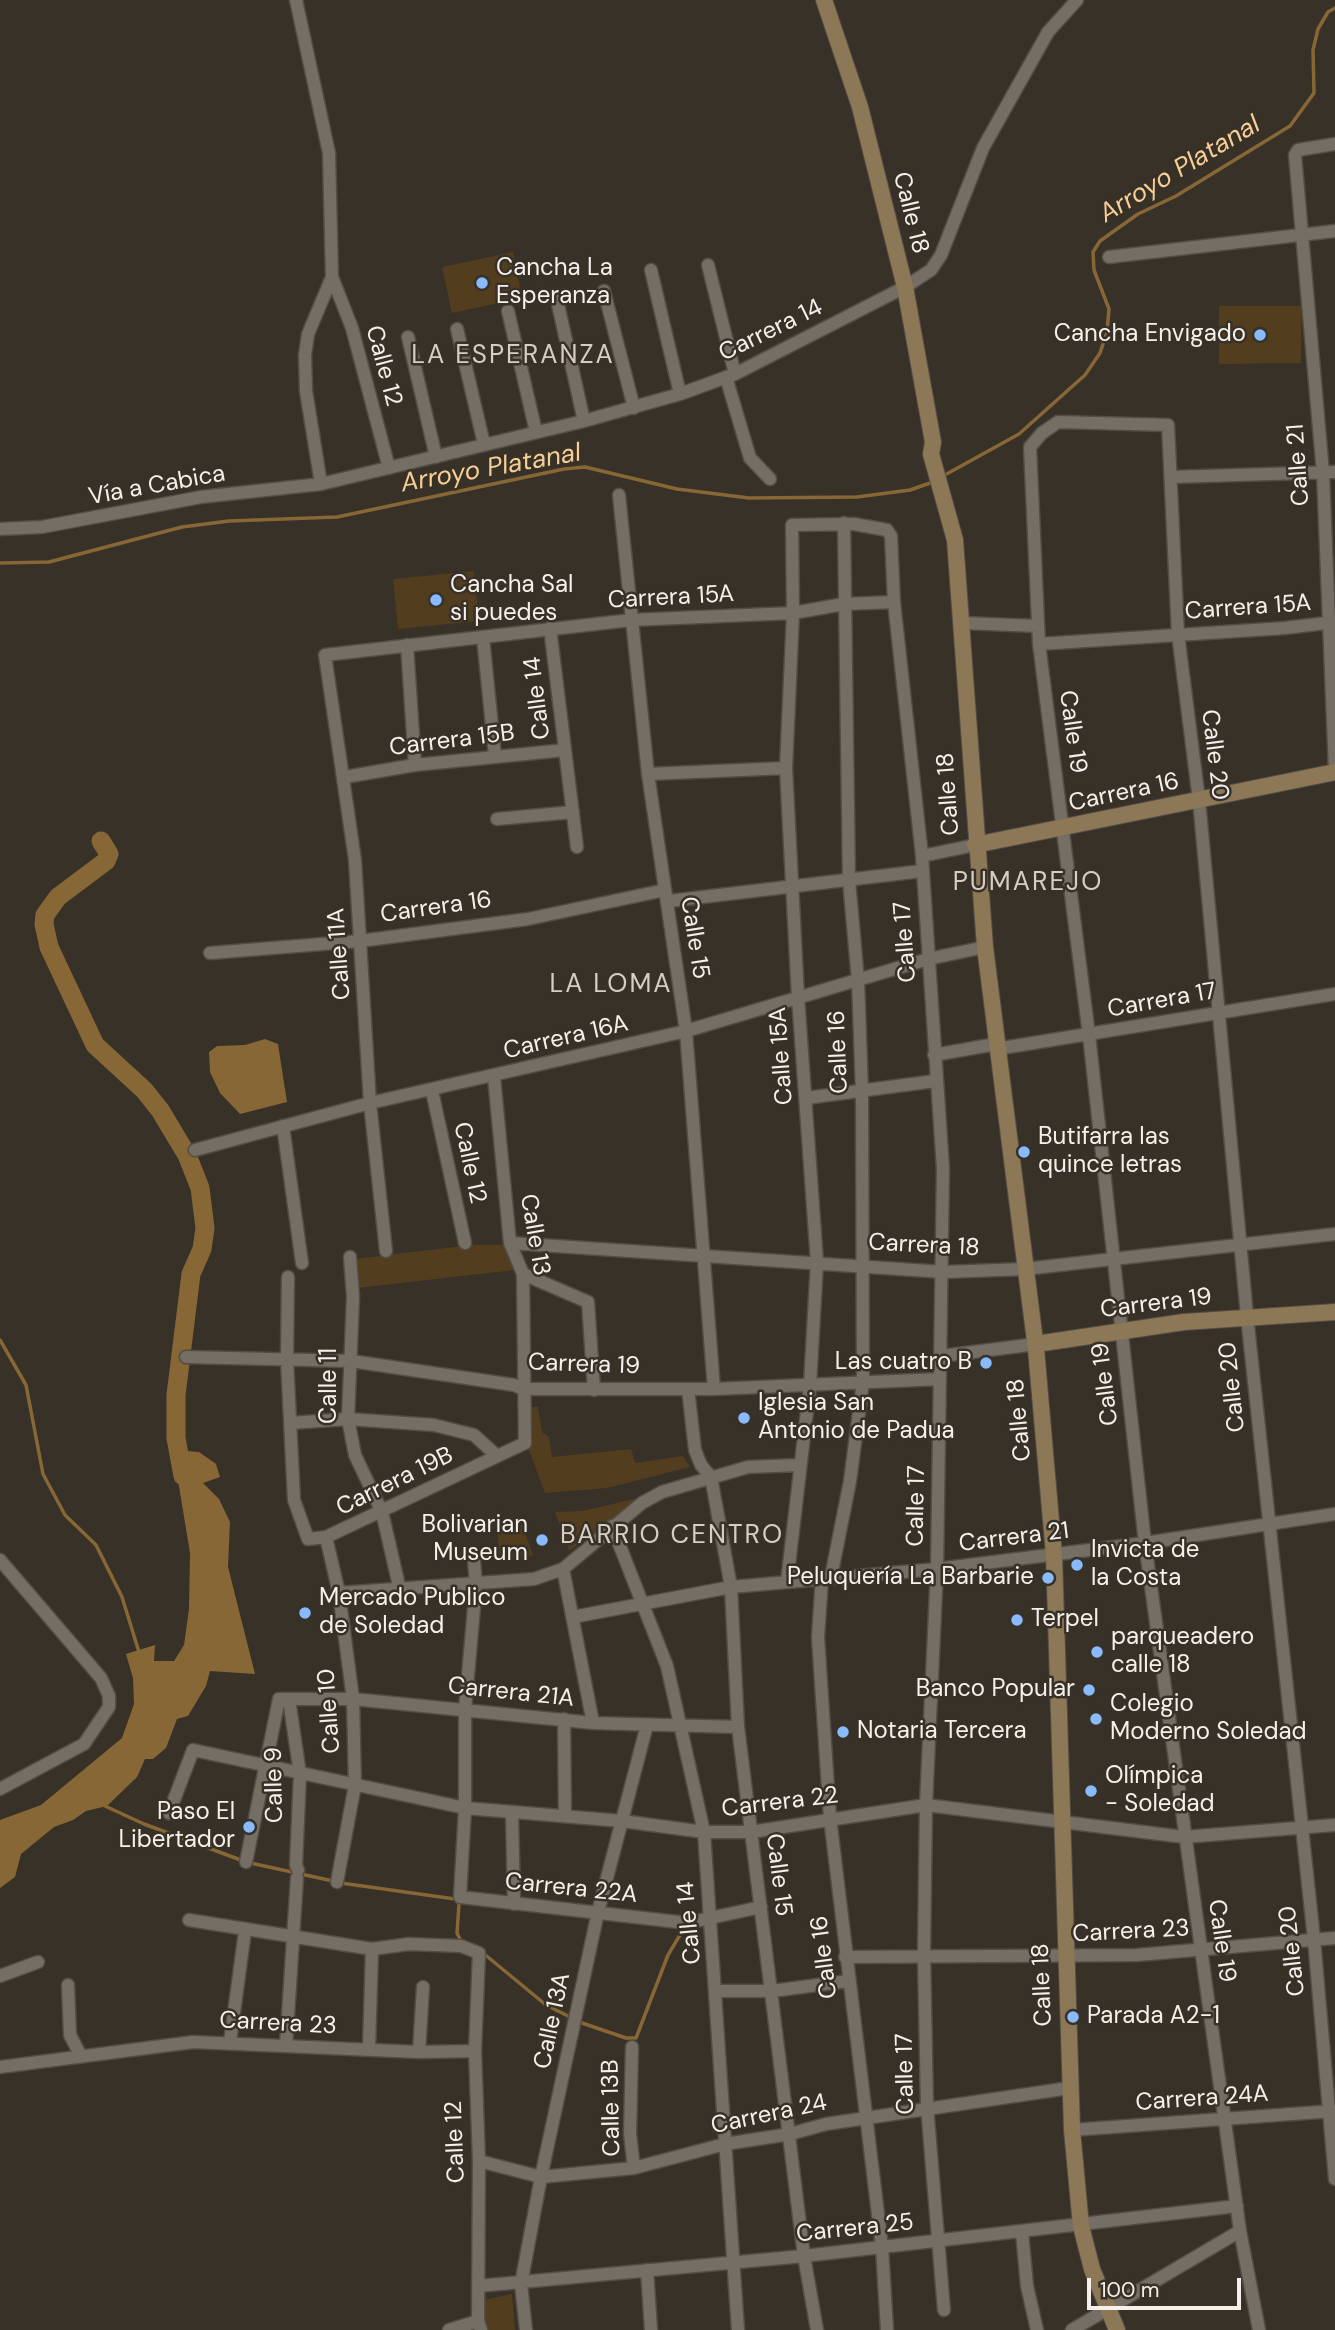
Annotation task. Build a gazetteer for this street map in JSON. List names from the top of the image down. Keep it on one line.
{"streets":{"main road":["Calle 18","Carrera 16","Carrera 19"],"street":["Carrera 14","Calle 12","Calle 21","Vía a Cabica","Carrera 15A","Calle 14","Calle 19","Carrera 15B","Calle 20","Calle 15","Calle 17","Calle 11A","Carrera 17","Carrera 16A","Calle 16","Calle 15A","Calle 13","Carrera 18","Calle 11","Carrera 19B","Carrera 21","Carrera 21A","Calle 10","Calle 9","Carrera 22","Carrera 22A","Carrera 23","Calle 13A","Carrera 24A","Calle 13B","Carrera 24","Carrera 25"]},"crossings":[["Calle 18","Carrera 14"],["Calle 18","Carrera 16"],["Calle 18","Carrera 17"],["Calle 18","Carrera 16A"],["Calle 18","Carrera 18"],["Calle 18","Carrera 19"],["Calle 18","Carrera 21"],["Calle 18","Carrera 22"],["Calle 18","Carrera 23"],["Calle 18","Carrera 24A"],["Calle 18","Carrera 24"],["Calle 18","Carrera 25"],["Carrera 14","Calle 12"],["Carrera 14","Vía a Cabica"],["Calle 12","Carrera 16A"],["Calle 12","Carrera 23"],["Calle 12","Carrera 24"],["Calle 12","Carrera 25"],["Calle 21","Carrera 15A"],["Calle 21","Carrera 16"],["Carrera 15A","Calle 14"],["Carrera 15A","Calle 19"],["Carrera 15A","Calle 20"],["Carrera 15A","Calle 15"],["Carrera 15A","Calle 17"],["Carrera 15A","Calle 11A"],["Carrera 15A","Calle 16"],["Carrera 15A","Calle 15A"],["Calle 14","Carrera 15B"],["Calle 14","Carrera 21"],["Calle 14","Carrera 21A"],["Calle 14","Carrera 22"],["Calle 14","Carrera 22A"],["Calle 14","Carrera 24"],["Calle 14","Carrera 25"],["Calle 19","Calle 20"],["Calle 19","Carrera 16"],["Calle 19","Carrera 17"],["Calle 19","Carrera 18"],["Calle 19","Carrera 19"],["Calle 19","Carrera 21"],["Calle 19","Carrera 22"],["Calle 19","Carrera 23"],["Calle 19","Carrera 24A"],["Calle 19","Carrera 25"],["Carrera 15B","Calle 11A"],["Calle 20","Carrera 16"],["Calle 20","Carrera 17"],["Calle 20","Carrera 18"],["Calle 20","Carrera 19"],["Calle 20","Carrera 21"],["Calle 20","Carrera 22"],["Calle 20","Carrera 23"],["Calle 20","Carrera 24A"],["Carrera 16","Calle 15"],["Carrera 16","Calle 17"],["Carrera 16","Calle 11A"],["Carrera 16","Calle 16"],["Carrera 16","Calle 15A"],["Calle 15","Carrera 16A"],["Calle 15","Carrera 18"],["Calle 15","Carrera 19"],["Calle 15","Carrera 21"],["Calle 15","Carrera 21A"],["Calle 15","Carrera 22"],["Calle 15","Carrera 22A"],["Calle 15","Carrera 24"],["Calle 15","Carrera 25"],["Calle 17","Carrera 17"],["Calle 17","Carrera 16A"],["Calle 17","Calle 16"],["Calle 17","Calle 15A"],["Calle 17","Carrera 18"],["Calle 17","Carrera 19"],["Calle 17","Carrera 21"],["Calle 17","Carrera 22"],["Calle 17","Carrera 23"],["Calle 17","Carrera 24"],["Calle 17","Carrera 25"],["Calle 11A","Carrera 16A"],["Carrera 16A","Calle 16"],["Carrera 16A","Calle 15A"],["Carrera 16A","Calle 13"],["Calle 16","Calle 15A"],["Calle 16","Carrera 18"],["Calle 16","Carrera 19"],["Calle 16","Carrera 21"],["Calle 16","Carrera 22"],["Calle 16","Carrera 23"],["Calle 16","Carrera 24"],["Calle 16","Carrera 25"],["Calle 15A","Carrera 18"],["Calle 15A","Carrera 19"],["Calle 15A","Carrera 21"],["Calle 13","Carrera 18"],["Calle 13","Carrera 19"],["Calle 13","Carrera 19B"],["Carrera 19","Calle 11"],["Calle 11","Carrera 19B"],["Carrera 19B","Calle 10"],["Carrera 21A","Calle 10"],["Carrera 21A","Calle 9"],["Carrera 21A","Calle 13A"],["Calle 10","Carrera 22"],["Calle 9","Carrera 22"],["Calle 9","Carrera 23"],["Carrera 22","Carrera 22A"],["Carrera 22","Calle 13A"],["Carrera 22A","Calle 13A"],["Calle 13A","Carrera 24"],["Calle 13A","Carrera 25"],["Calle 13B","Carrera 24"]],"districts":["LA ESPERANZA","PUMAREJO","LA LOMA","BARRIO CENTRO"],"water":["Arroyo Platanal"],"places":["Cancha La Esperanza","Cancha Envigado","Cancha Sal si puedes","Butifarra las quince letras","Las cuatro B","Iglesia San Antonio de Padua","Bolivarian Museum","Invicta de la Costa","Peluquería La Barbarie","Mercado Publico de Soledad","Terpel","parqueadero calle 18","Banco Popular","Colegio Moderno Soledad","Notaria Tercera","Olímpica - Soledad","Paso El Libertador","Parada A2-1"],"scale_bar":"100 m"}
